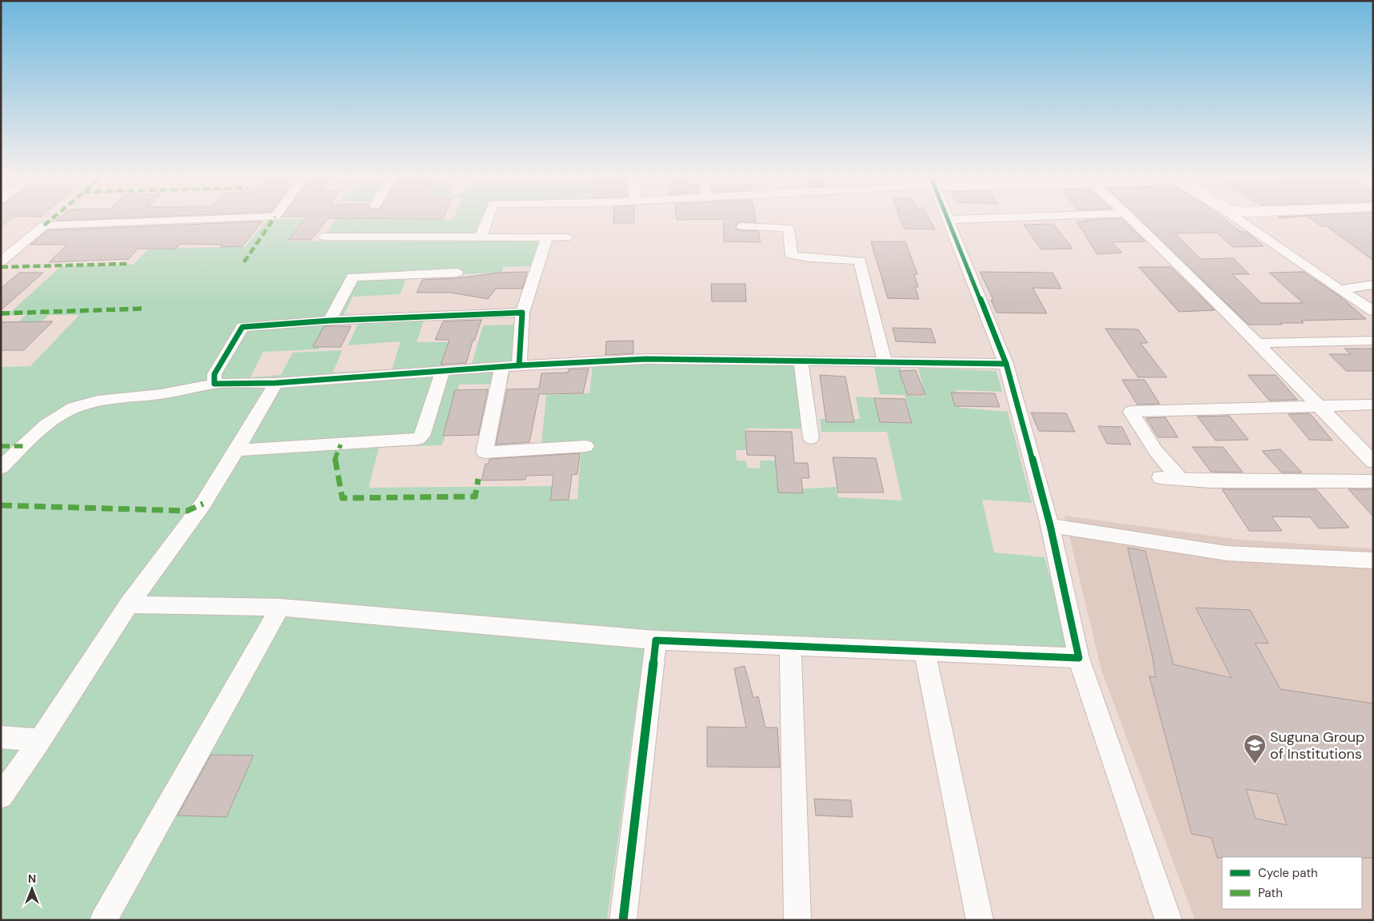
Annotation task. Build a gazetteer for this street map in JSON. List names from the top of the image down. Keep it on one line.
{"places":{"school or university":["Suguna Group of Institutions"]},"legend":["Cycle path","Path"],"north":"top"}
